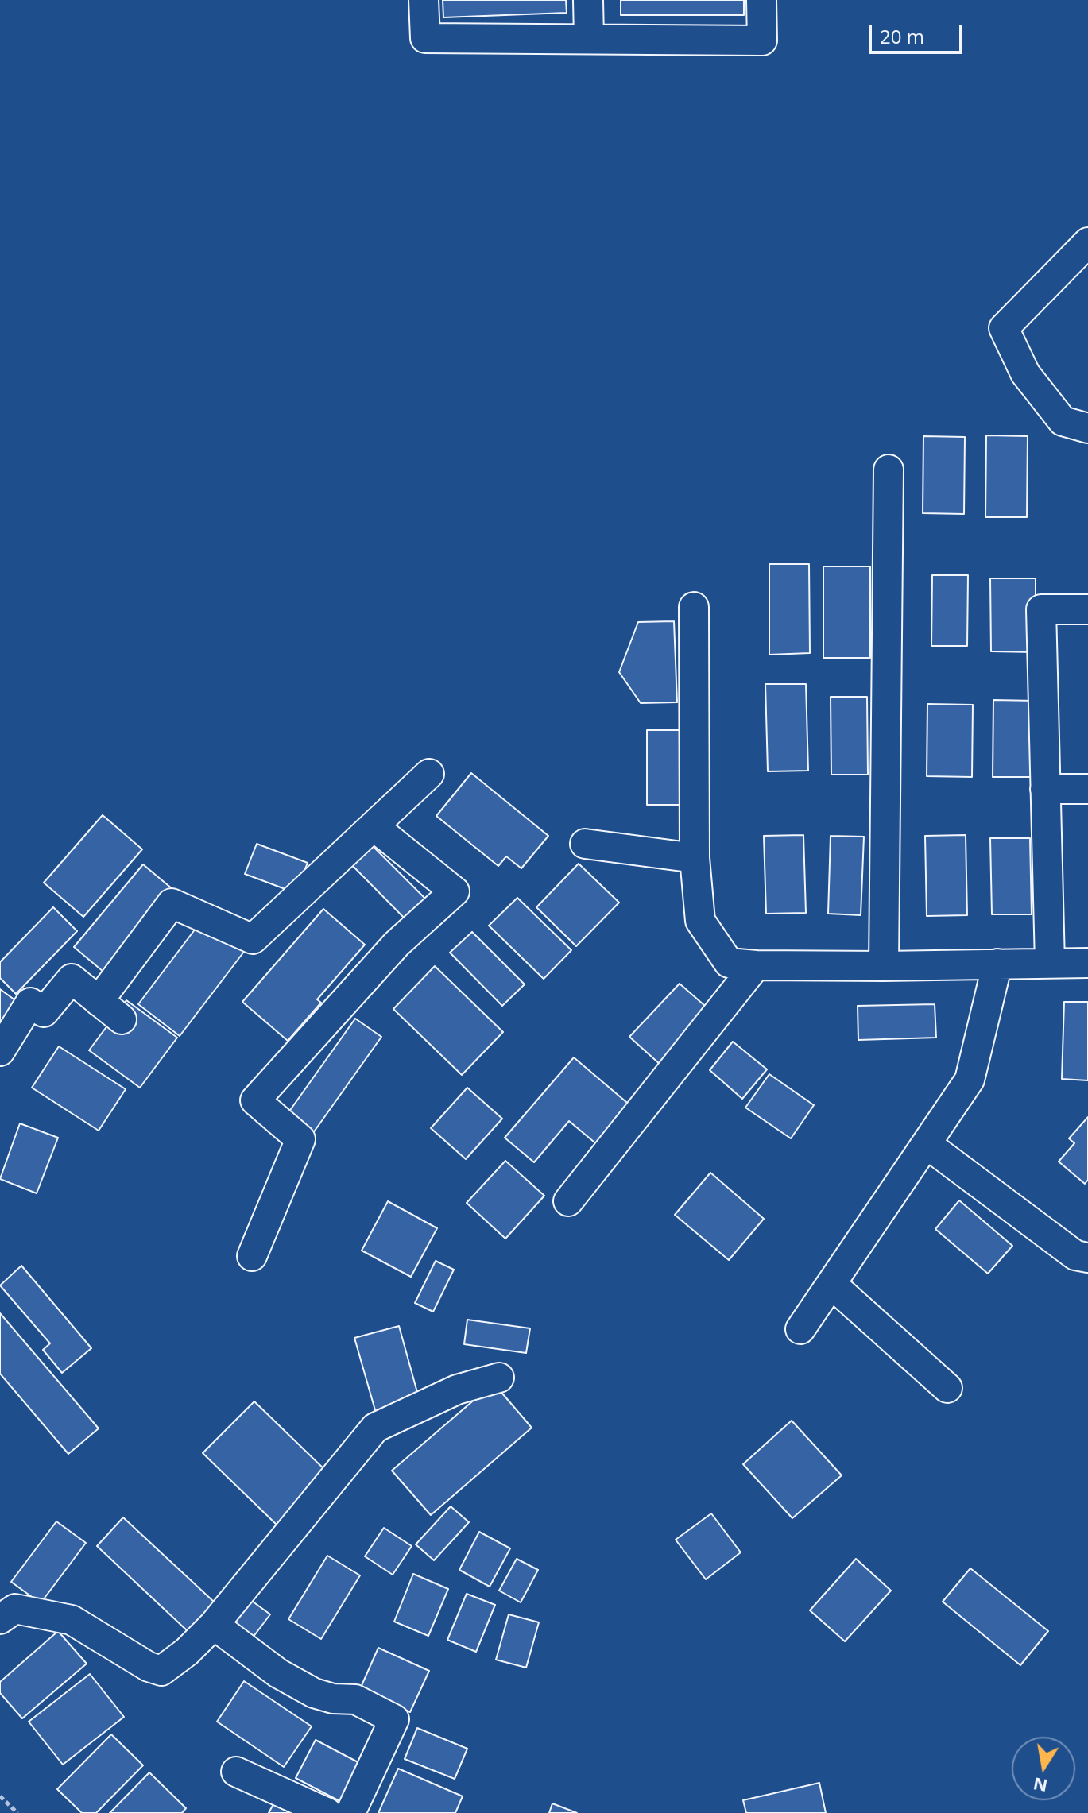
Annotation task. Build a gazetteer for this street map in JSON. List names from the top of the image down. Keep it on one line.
{"scale_bar":"20 m","north":"bottom"}
